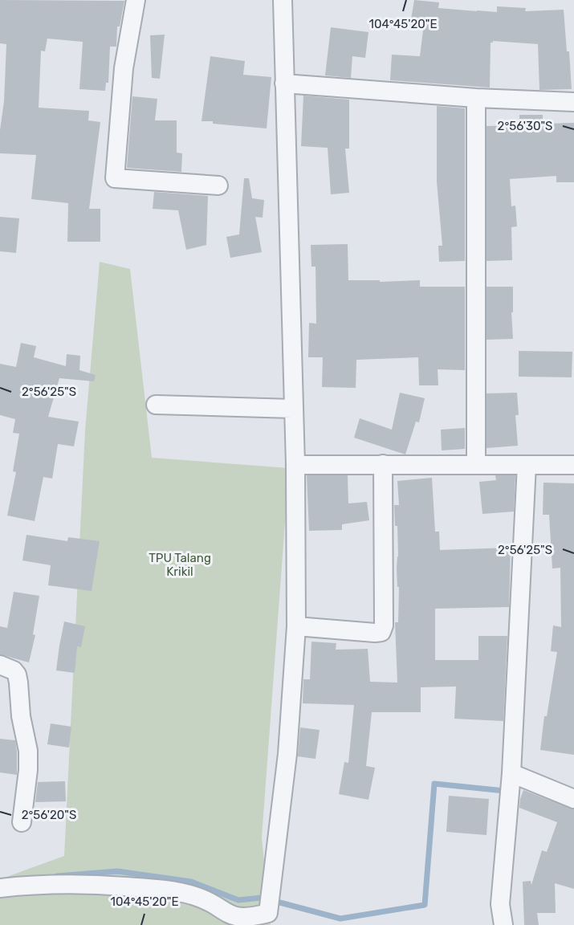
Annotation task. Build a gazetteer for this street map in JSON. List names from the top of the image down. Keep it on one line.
{"parks":["TPU Talang Krikil"],"coordinates":["104°45'20\"E","2°56'30\"S","2°56'25\"S","2°56'20\"S"]}
